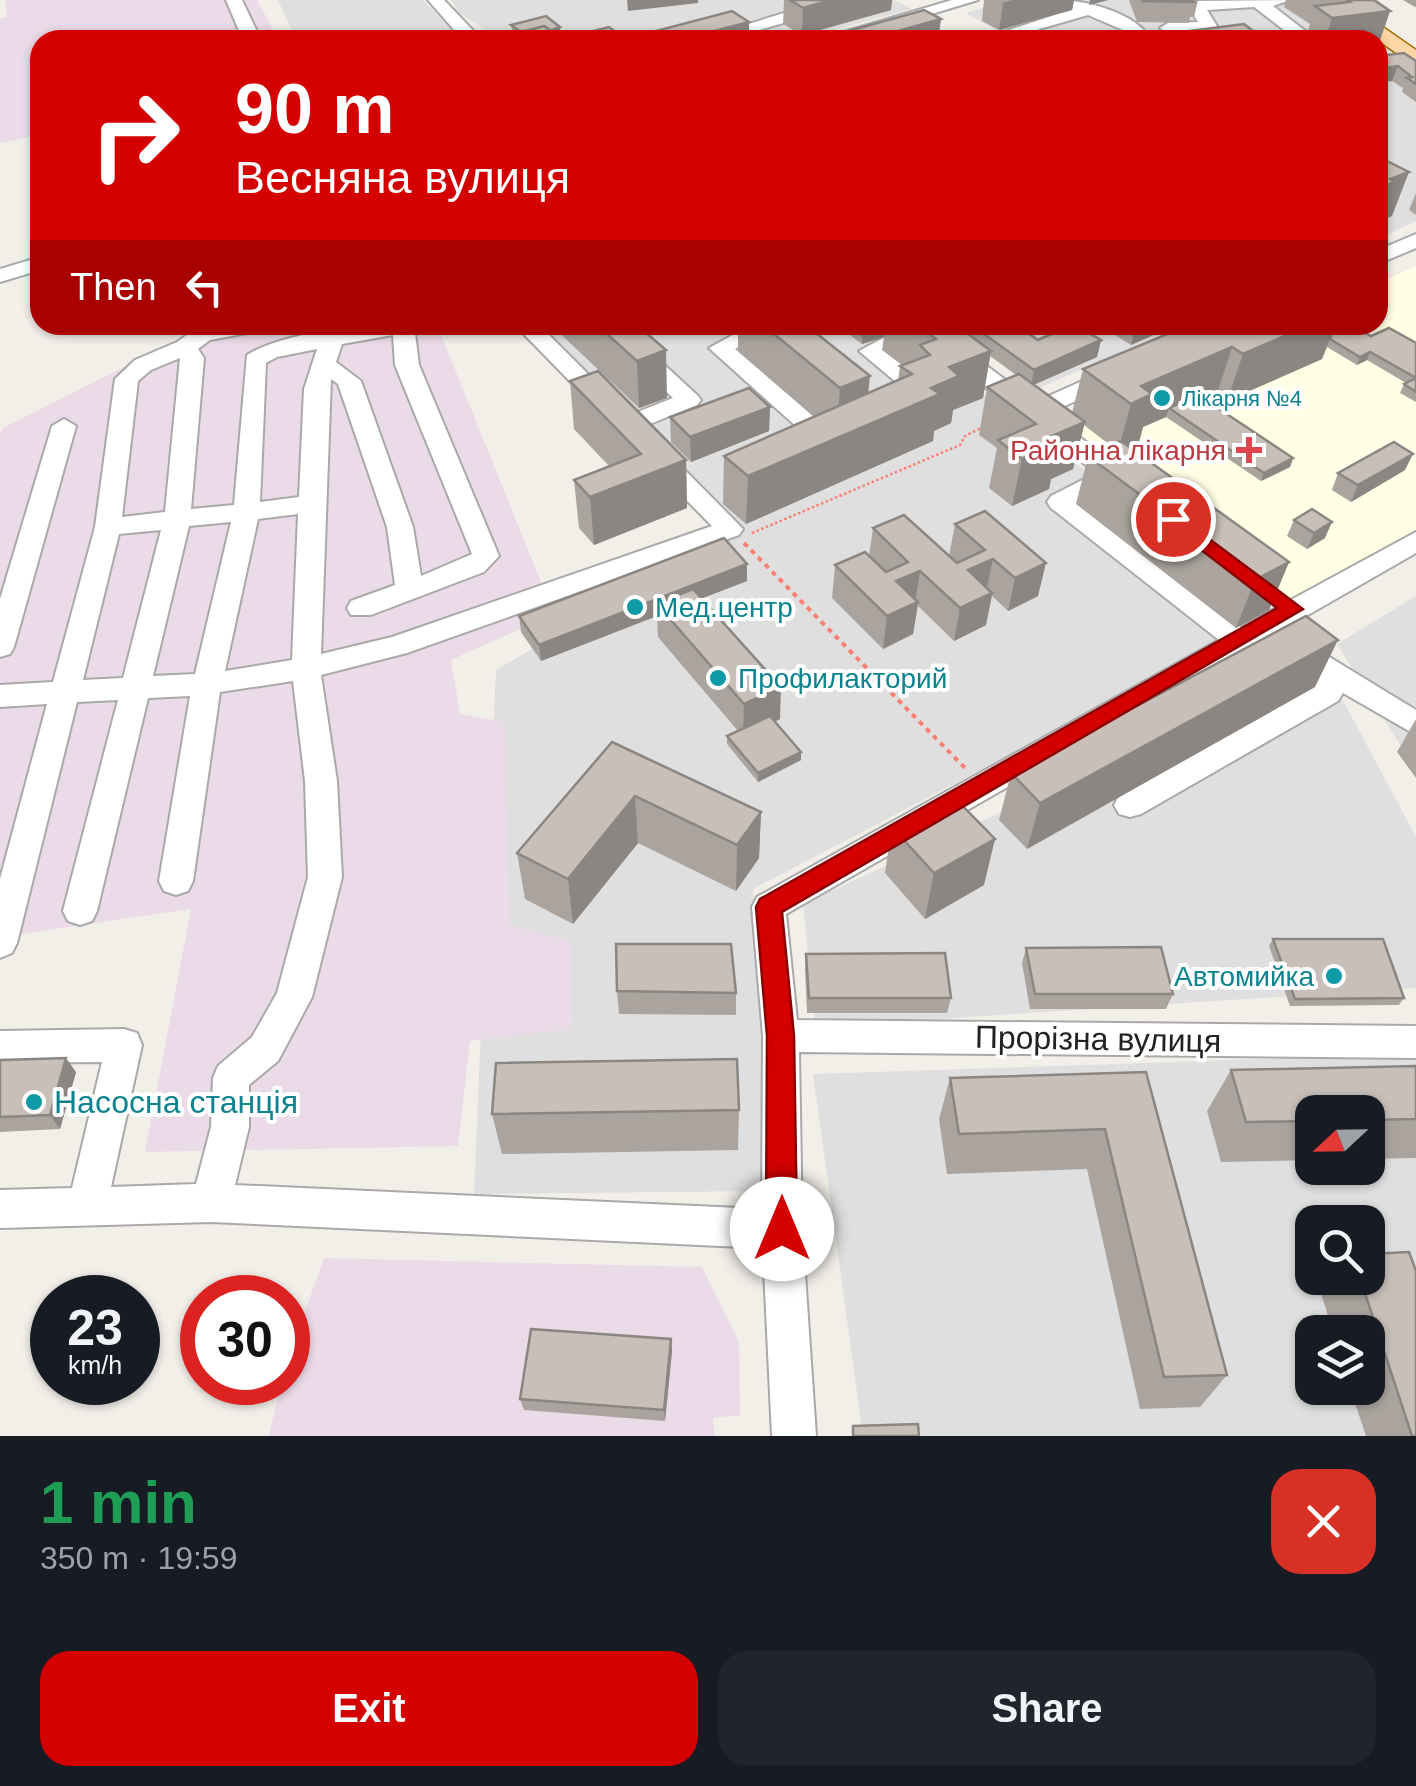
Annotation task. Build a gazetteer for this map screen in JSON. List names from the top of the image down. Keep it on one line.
{"streets":{"street":["Прорізна вулиця"]},"places":{"other":["Лікарня №4","Мед.центр","Профилакторий","Автомийка","Насосна станція"],"health":["Районна лікарня"]},"north":"left","page":{"turn":["90 m","Весняна вулиця"],"then":"Then","speed":"23 km/h","limit":"30","heading":["1 min","350 m · 19:59"],"buttons":["Exit","Share"]}}
